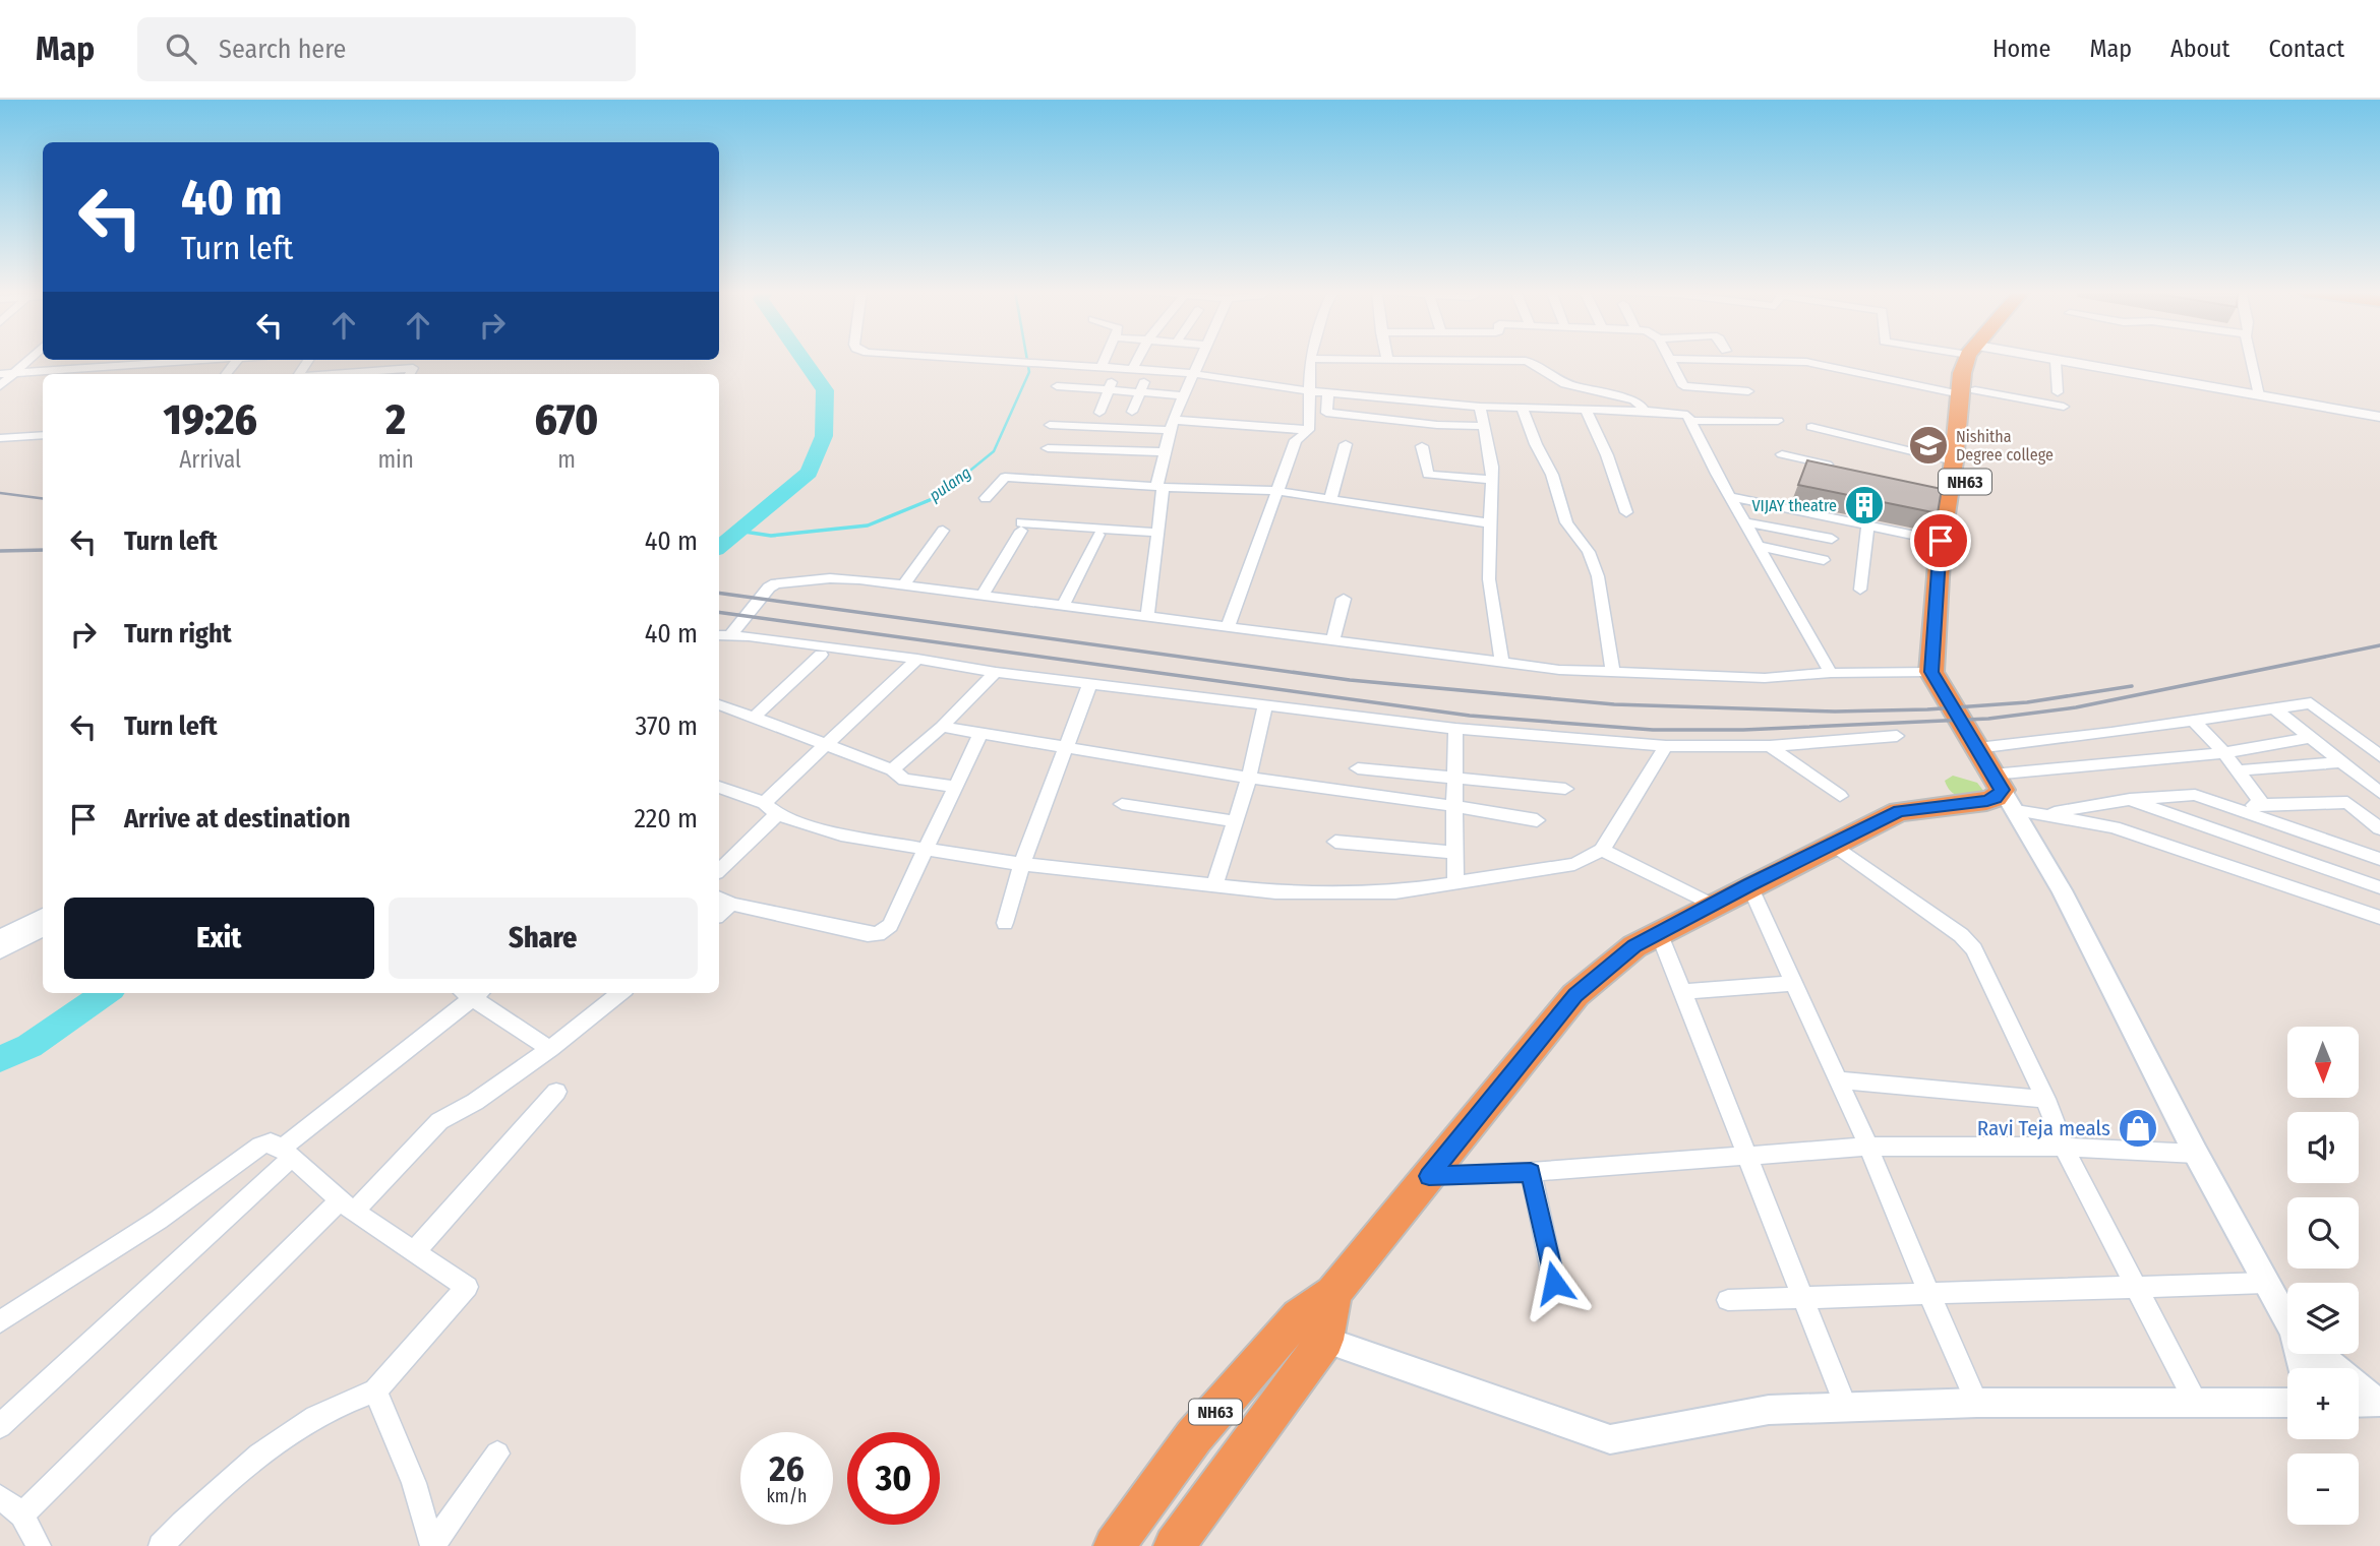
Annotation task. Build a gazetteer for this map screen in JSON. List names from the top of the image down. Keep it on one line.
{"streets":{"highway":["NH63"]},"water":["pulang"],"places":{"school or university":["Nishitha Degree college"],"building":["VIJAY theatre"],"shop":["Ravi Teja meals"]},"north":"bottom","page":{"header":"Map","search":"Search here","nav":["Home","Map","About","Contact"],"turn":["40 m","Turn left"],"eta":["19:26","Arrival","2","min","670","m"],"list":[{"name":"Turn left","value":"40 m"},{"name":"Turn right","value":"40 m"},{"name":"Turn left","value":"370 m"},{"name":"Arrive at destination","value":"220 m"}],"buttons":["Exit","Share"],"map_buttons":["+","−"],"speed":"26 km/h","limit":"30"}}
